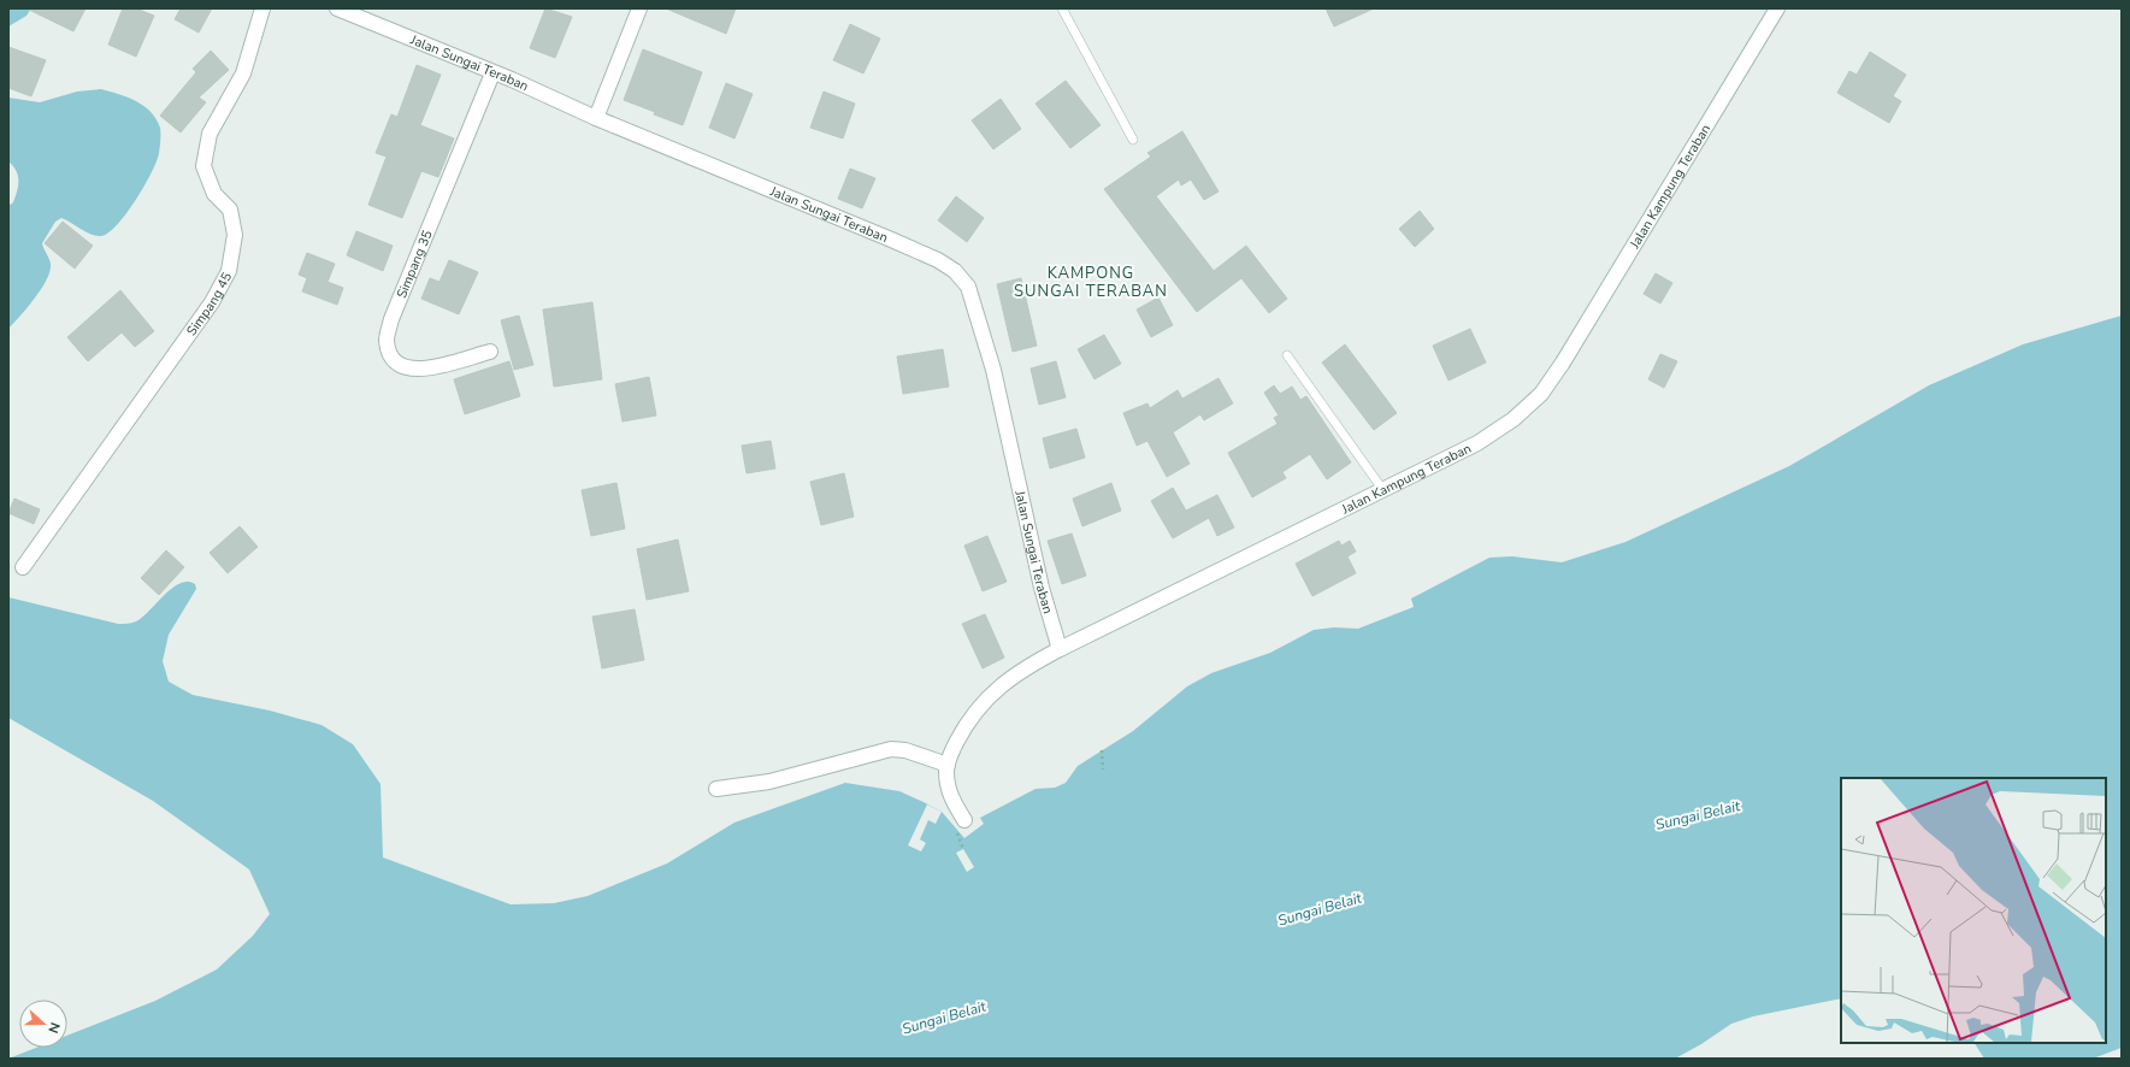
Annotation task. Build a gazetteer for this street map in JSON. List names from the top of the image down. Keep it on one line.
{"streets":{"street":["Jalan Sungai Teraban","Jalan Kampung Teraban","Simpang 35","Simpang 45"]},"crossings":[["Jalan Sungai Teraban","Jalan Kampung Teraban"],["Jalan Sungai Teraban","Simpang 35"]],"districts":["KAMPONG SUNGAI TERABAN"],"water":["Sungai Belait"],"north":"right"}
